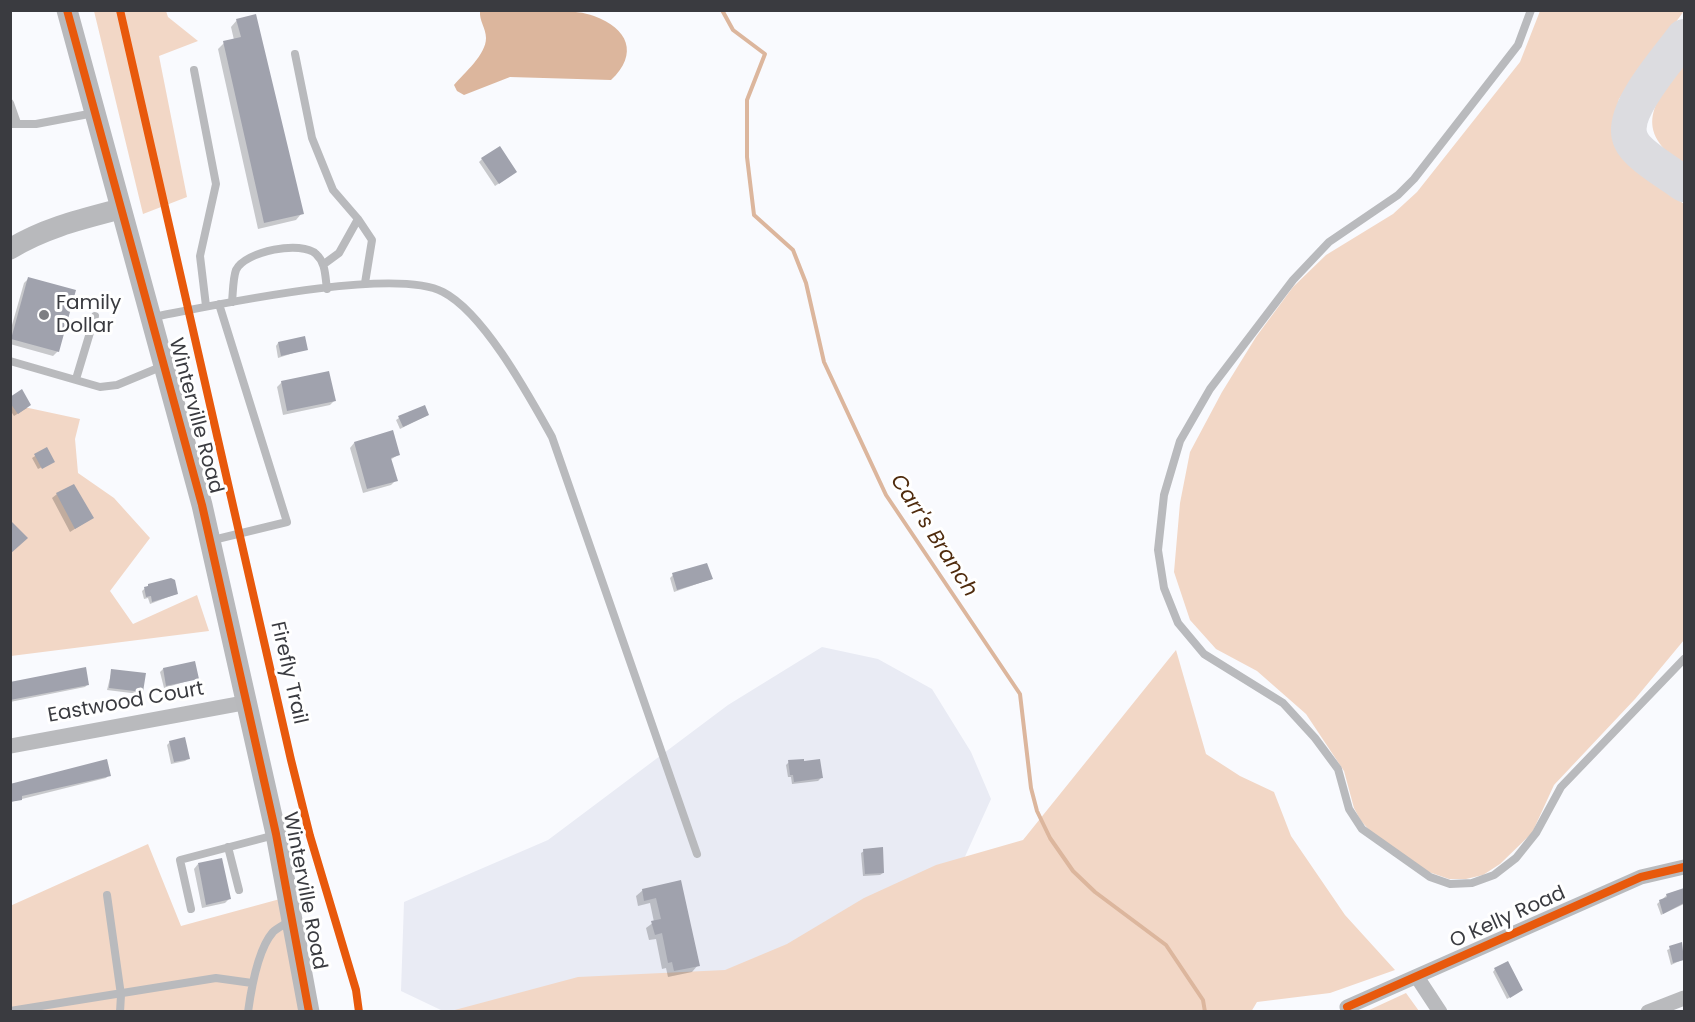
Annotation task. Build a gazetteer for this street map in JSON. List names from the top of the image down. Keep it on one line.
{"streets":{"street":["Winterville Road","Eastwood Court","O Kelly Road"],"cycle path":["Firefly Trail"]},"crossings":[["Winterville Road","Eastwood Court"]],"water":["Carr's Branch"],"places":["Family Dollar"]}
